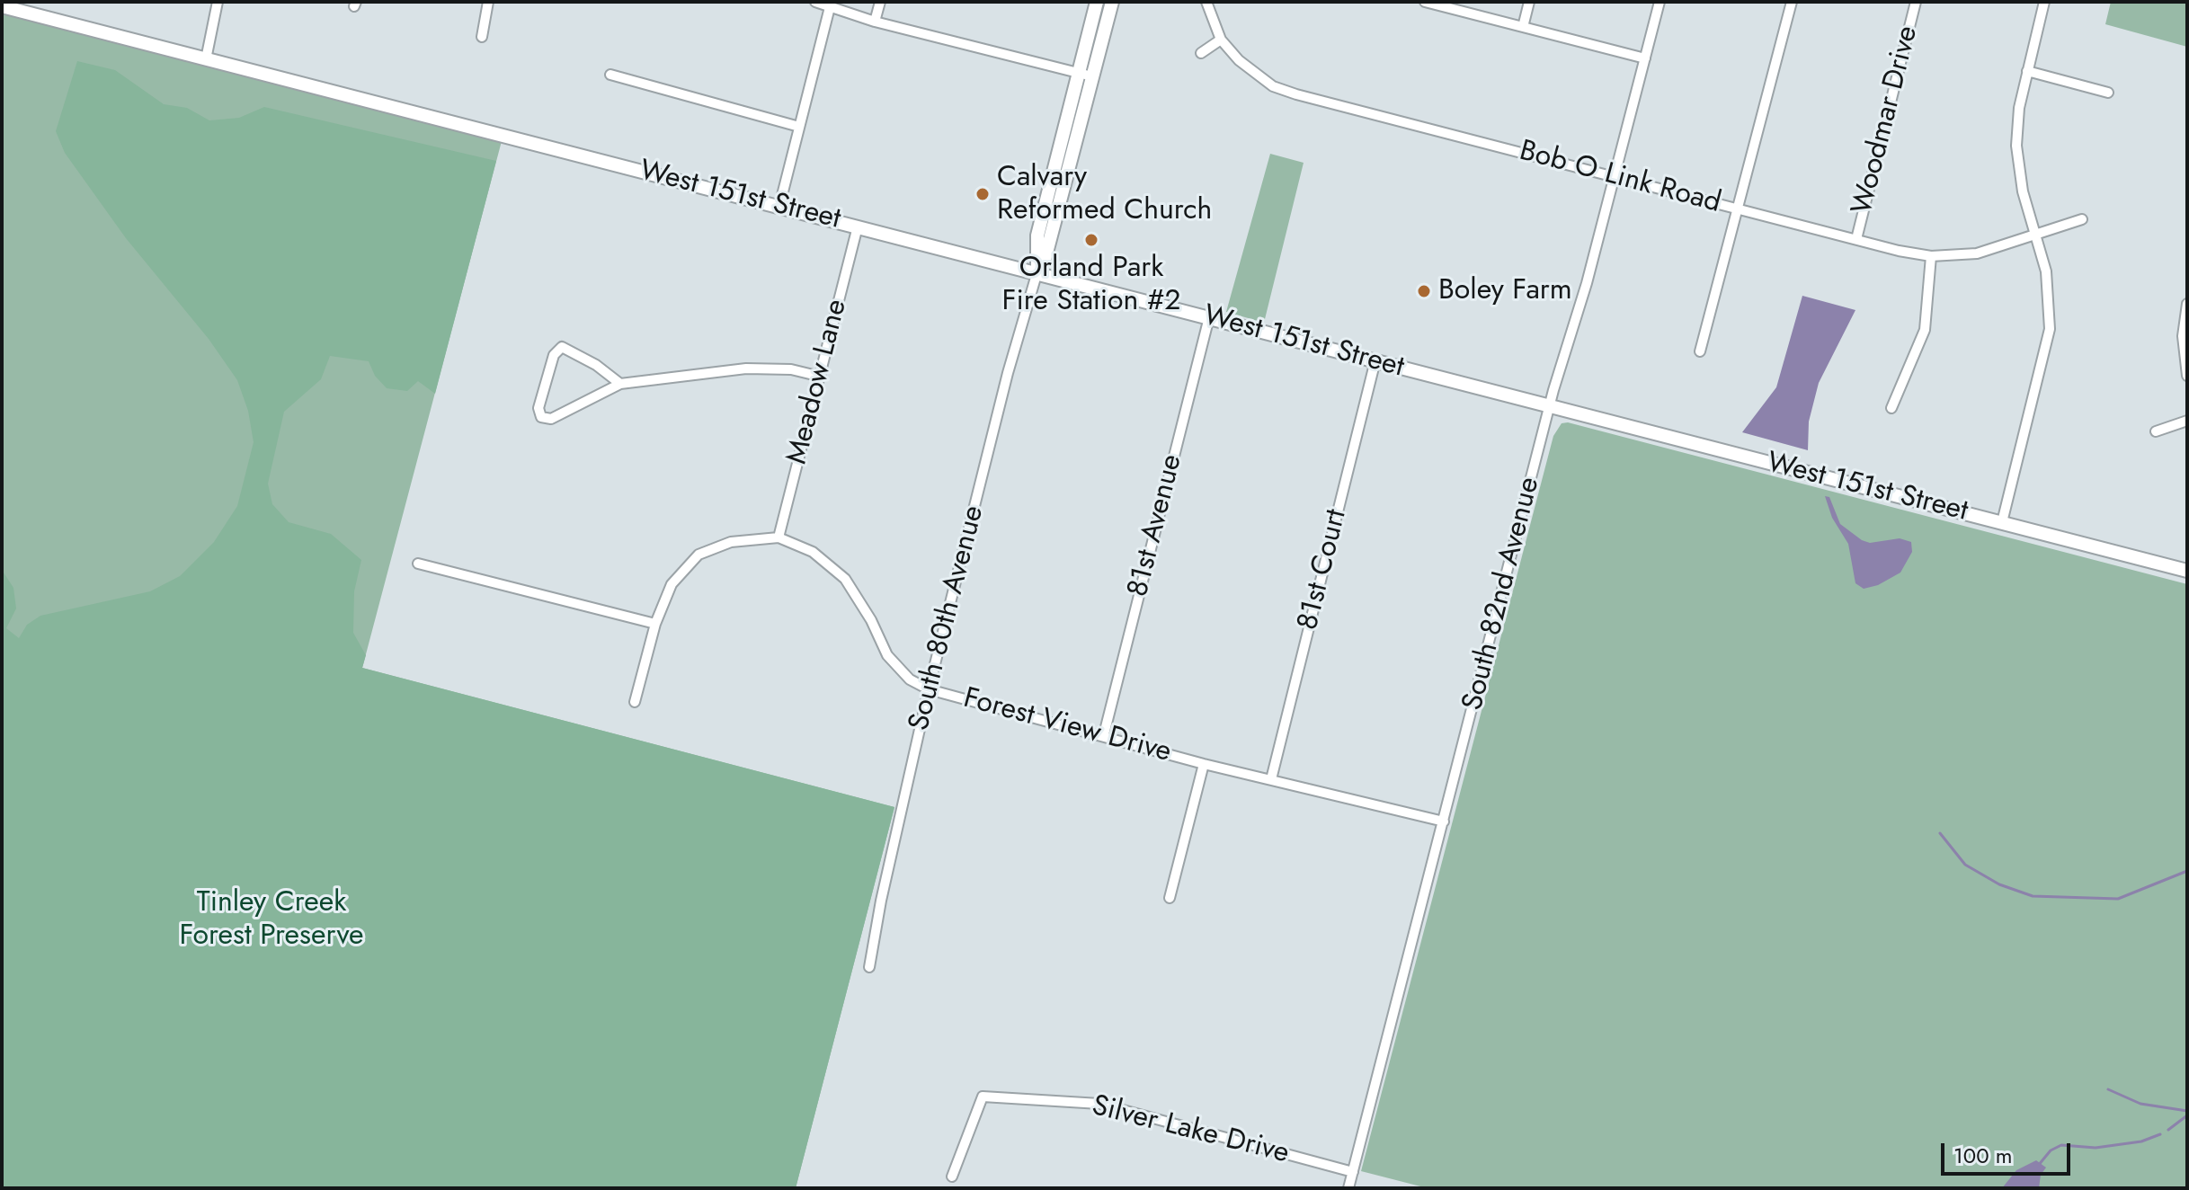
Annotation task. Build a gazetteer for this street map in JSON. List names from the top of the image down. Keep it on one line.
{"streets":{"street":["Woodmar Drive","Bob O Link Road","West 151st Street","Meadow Lane","81st Avenue","81st Court","South 82nd Avenue","South 80th Avenue","Forest View Drive","Silver Lake Drive"]},"crossings":[["Woodmar Drive","Bob O Link Road"],["Bob O Link Road","South 82nd Avenue"],["West 151st Street","Meadow Lane"],["West 151st Street","81st Avenue"],["West 151st Street","81st Court"],["West 151st Street","South 82nd Avenue"],["West 151st Street","South 80th Avenue"],["Meadow Lane","Forest View Drive"],["81st Avenue","Forest View Drive"],["81st Court","Forest View Drive"],["South 82nd Avenue","Forest View Drive"],["South 82nd Avenue","Silver Lake Drive"],["South 80th Avenue","Forest View Drive"]],"parks":["Tinley Creek Forest Preserve"],"places":["Calvary Reformed Church","Orland Park Fire Station #2","Boley Farm"],"scale_bar":"100 m"}
